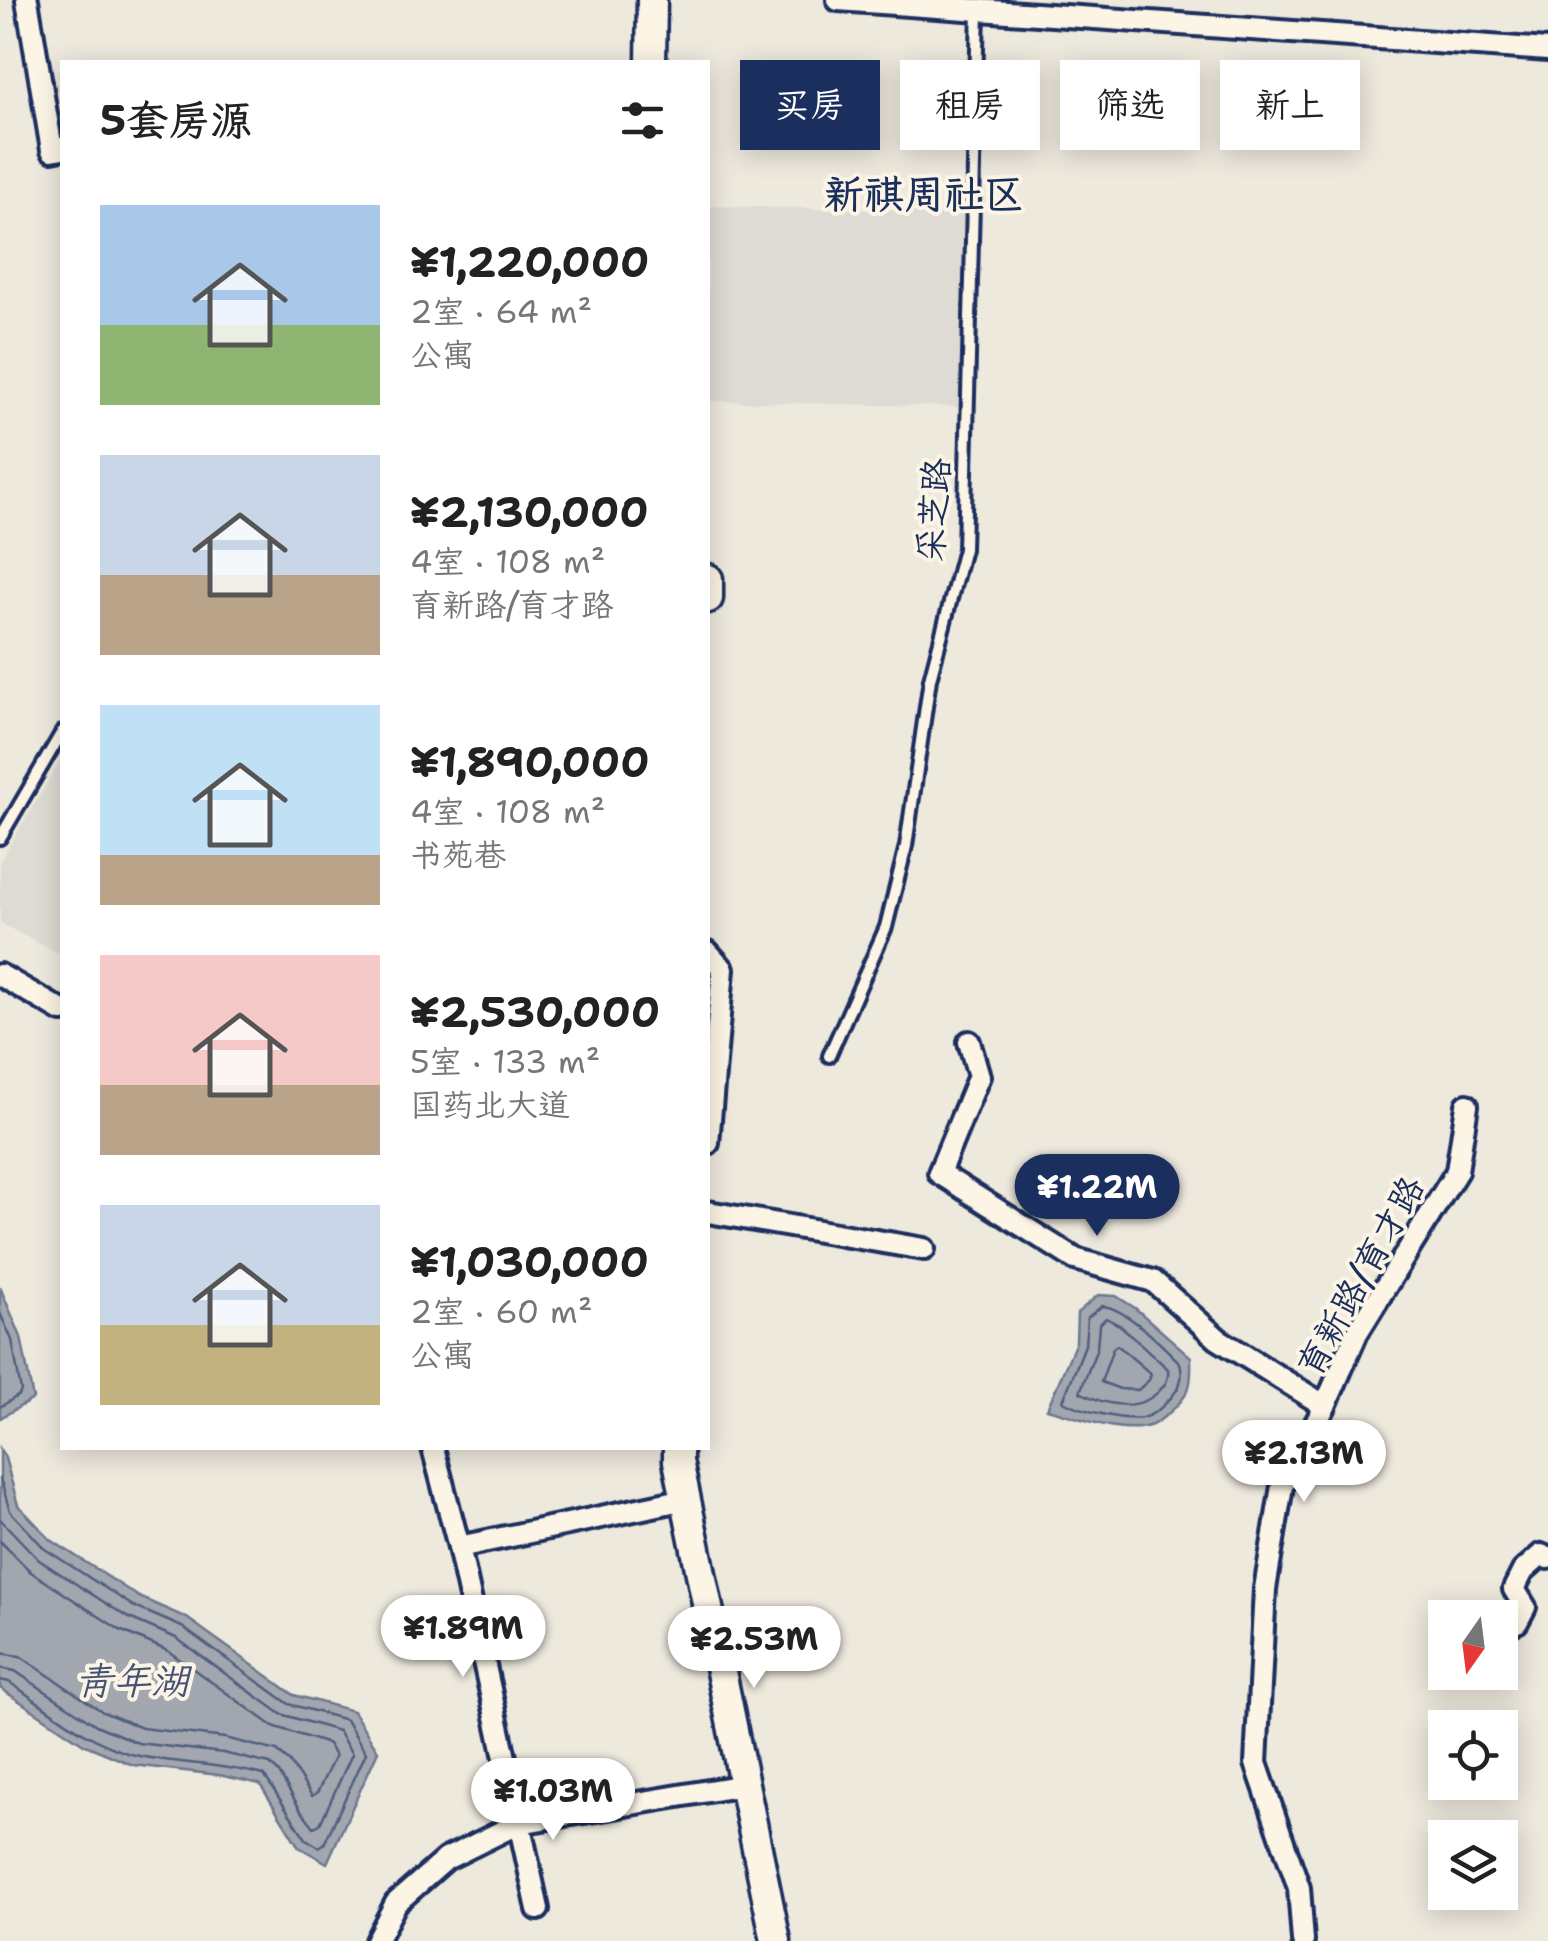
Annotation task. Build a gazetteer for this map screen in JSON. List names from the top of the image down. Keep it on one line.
{"streets":{"street":["育新路/育才路"],"lane":["采芝路"]},"districts":["新祺周社区"],"water":["青年湖"],"north":"bottom","page":{"chip":["买房","租房","筛选","新上"],"heading":"5套房源","list":[{"name":"¥1,220,000","note":"2室 · 64 m² · 公寓"},{"name":"¥2,130,000","note":"4室 · 108 m² · 育新路/育才路"},{"name":"¥1,890,000","note":"4室 · 108 m² · 书苑巷"},{"name":"¥2,530,000","note":"5室 · 133 m² · 国药北大道"},{"name":"¥1,030,000","note":"2室 · 60 m² · 公寓"}],"price":["¥1.22M","¥2.13M","¥1.89M","¥2.53M","¥1.03M"]}}
